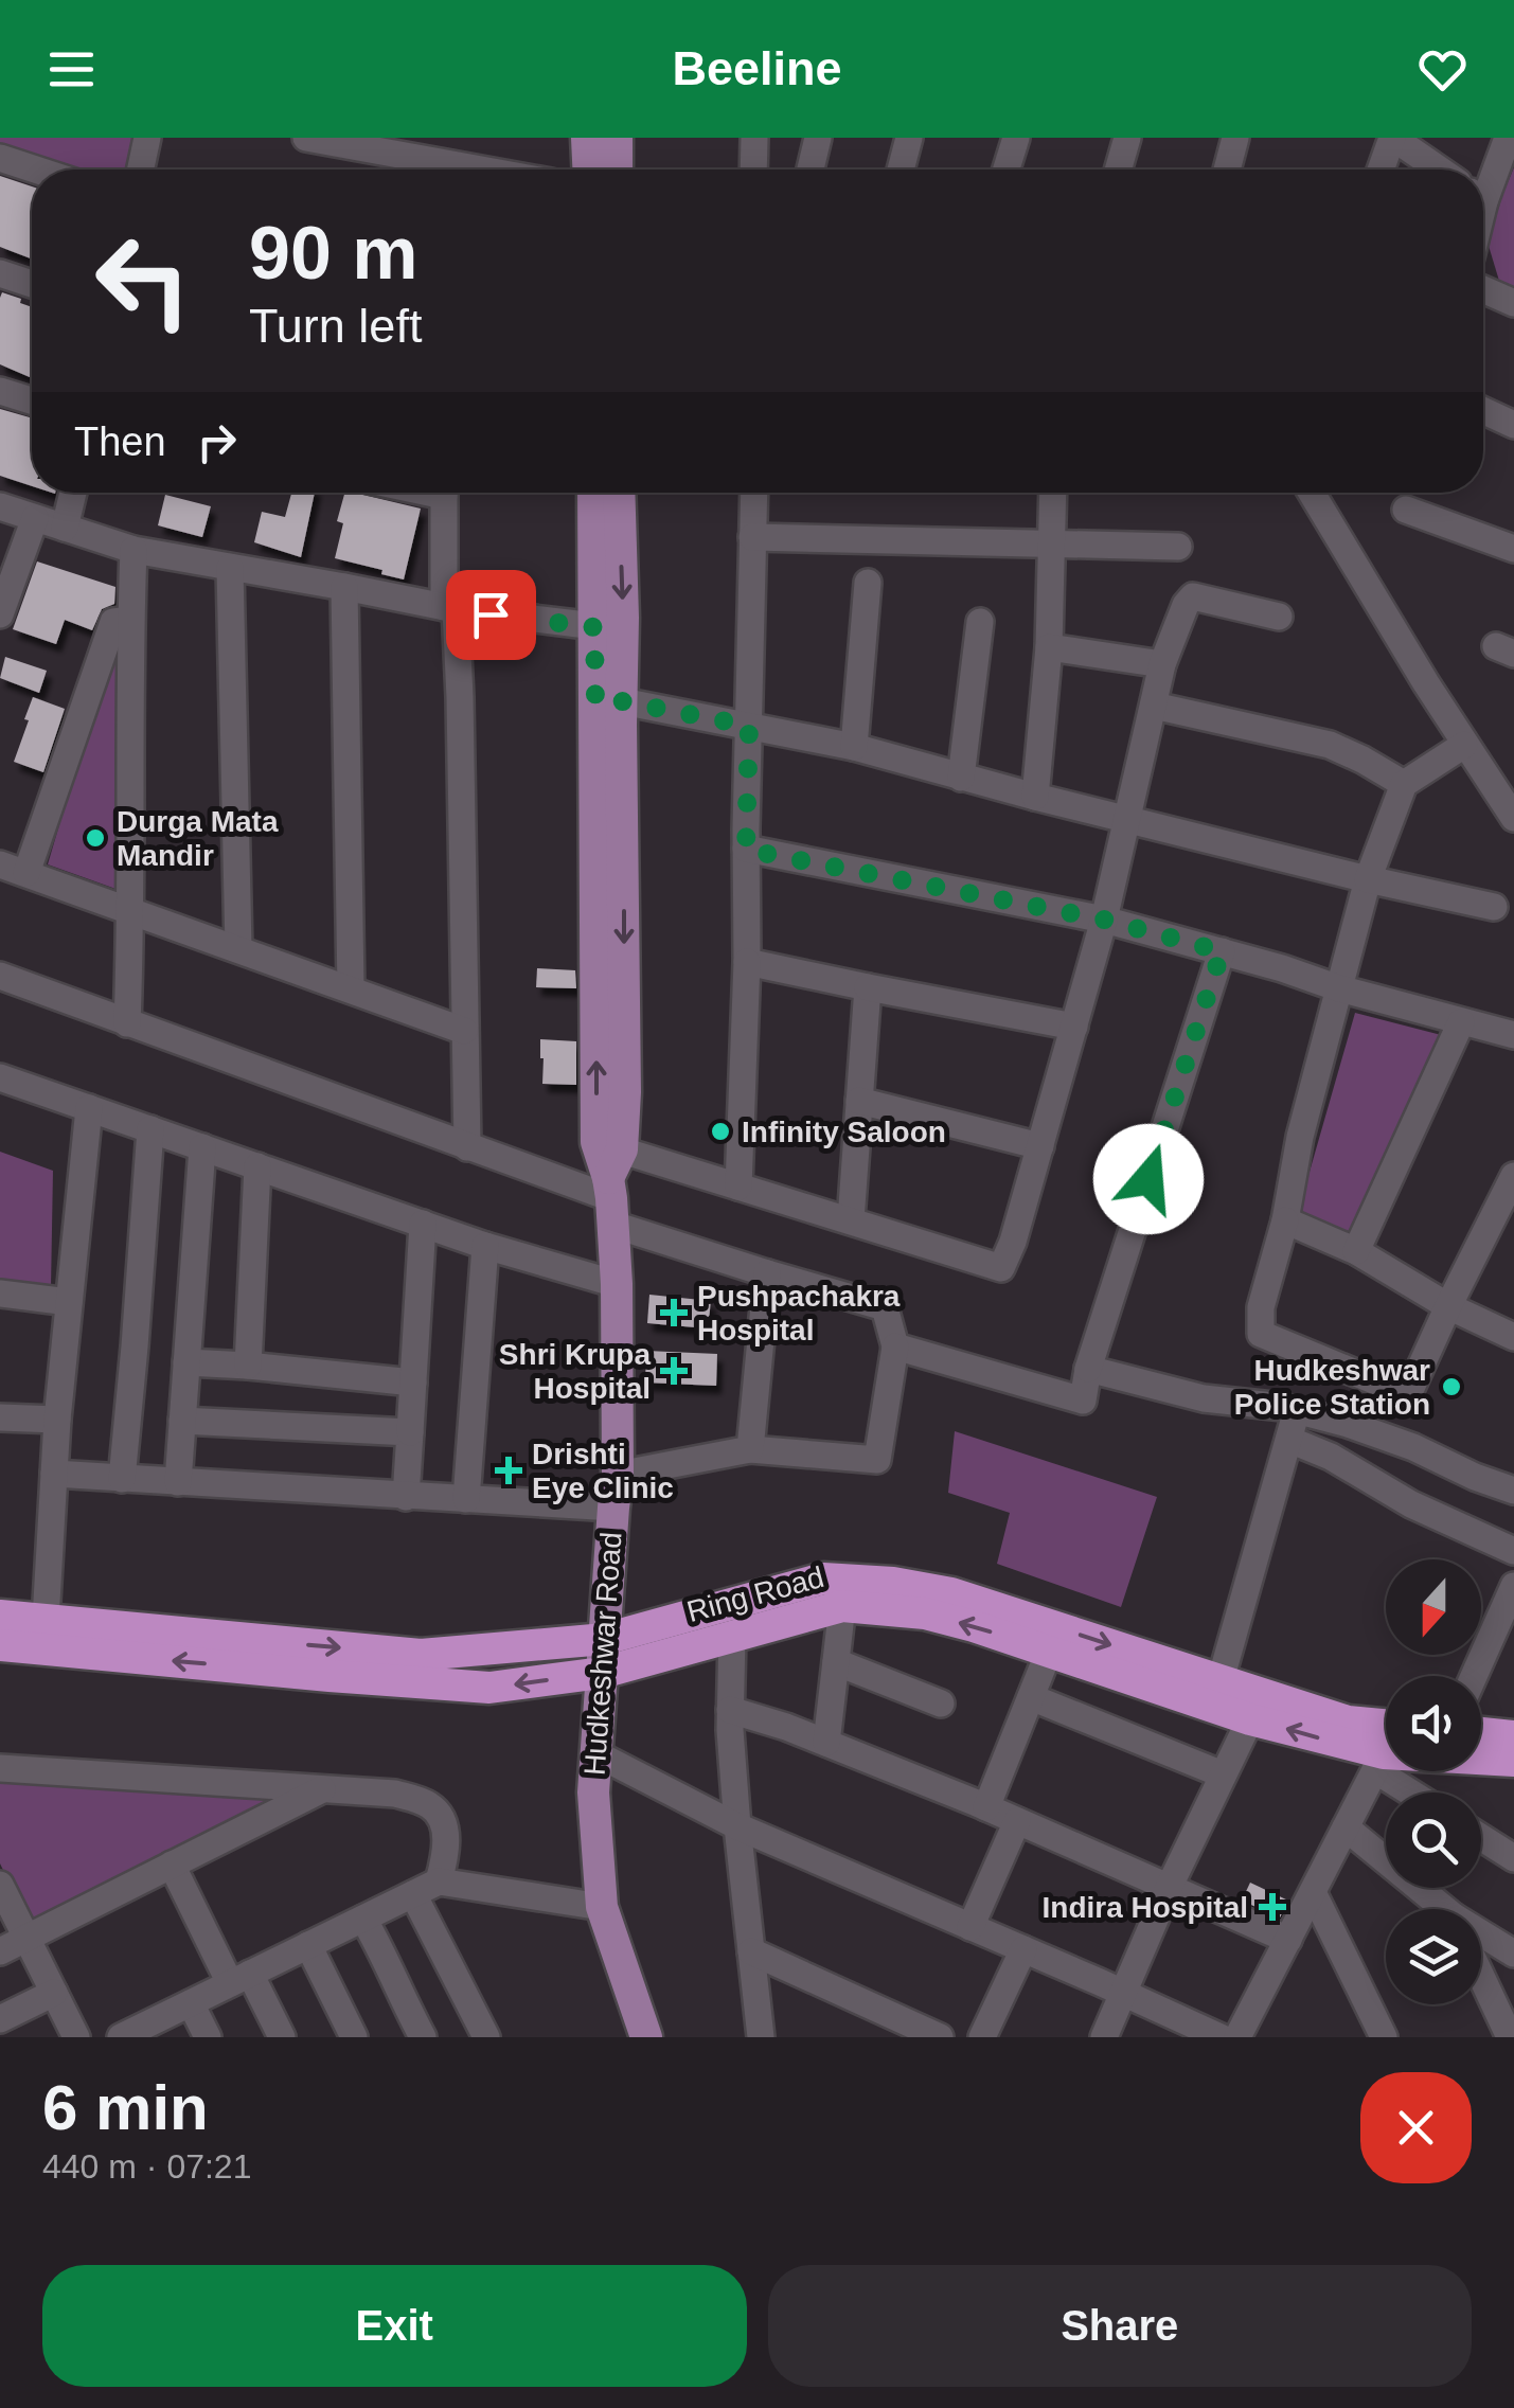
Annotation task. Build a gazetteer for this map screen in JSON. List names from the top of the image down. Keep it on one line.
{"streets":{"highway":["Ring Road"],"main road":["Hudkeshwar Road"]},"crossings":[["Ring Road","Hudkeshwar Road"]],"places":{"other":["Durga Mata Mandir","Infinity Saloon","Hudkeshwar Police Station"],"health":["Pushpachakra Hospital","Shri Krupa Hospital","Drishti Eye Clinic","Indira Hospital"]},"north":"bottom","page":{"header":"Beeline","turn":["90 m","Turn left"],"then":"Then","heading":["6 min","440 m · 07:21"],"buttons":["Exit","Share"]}}
